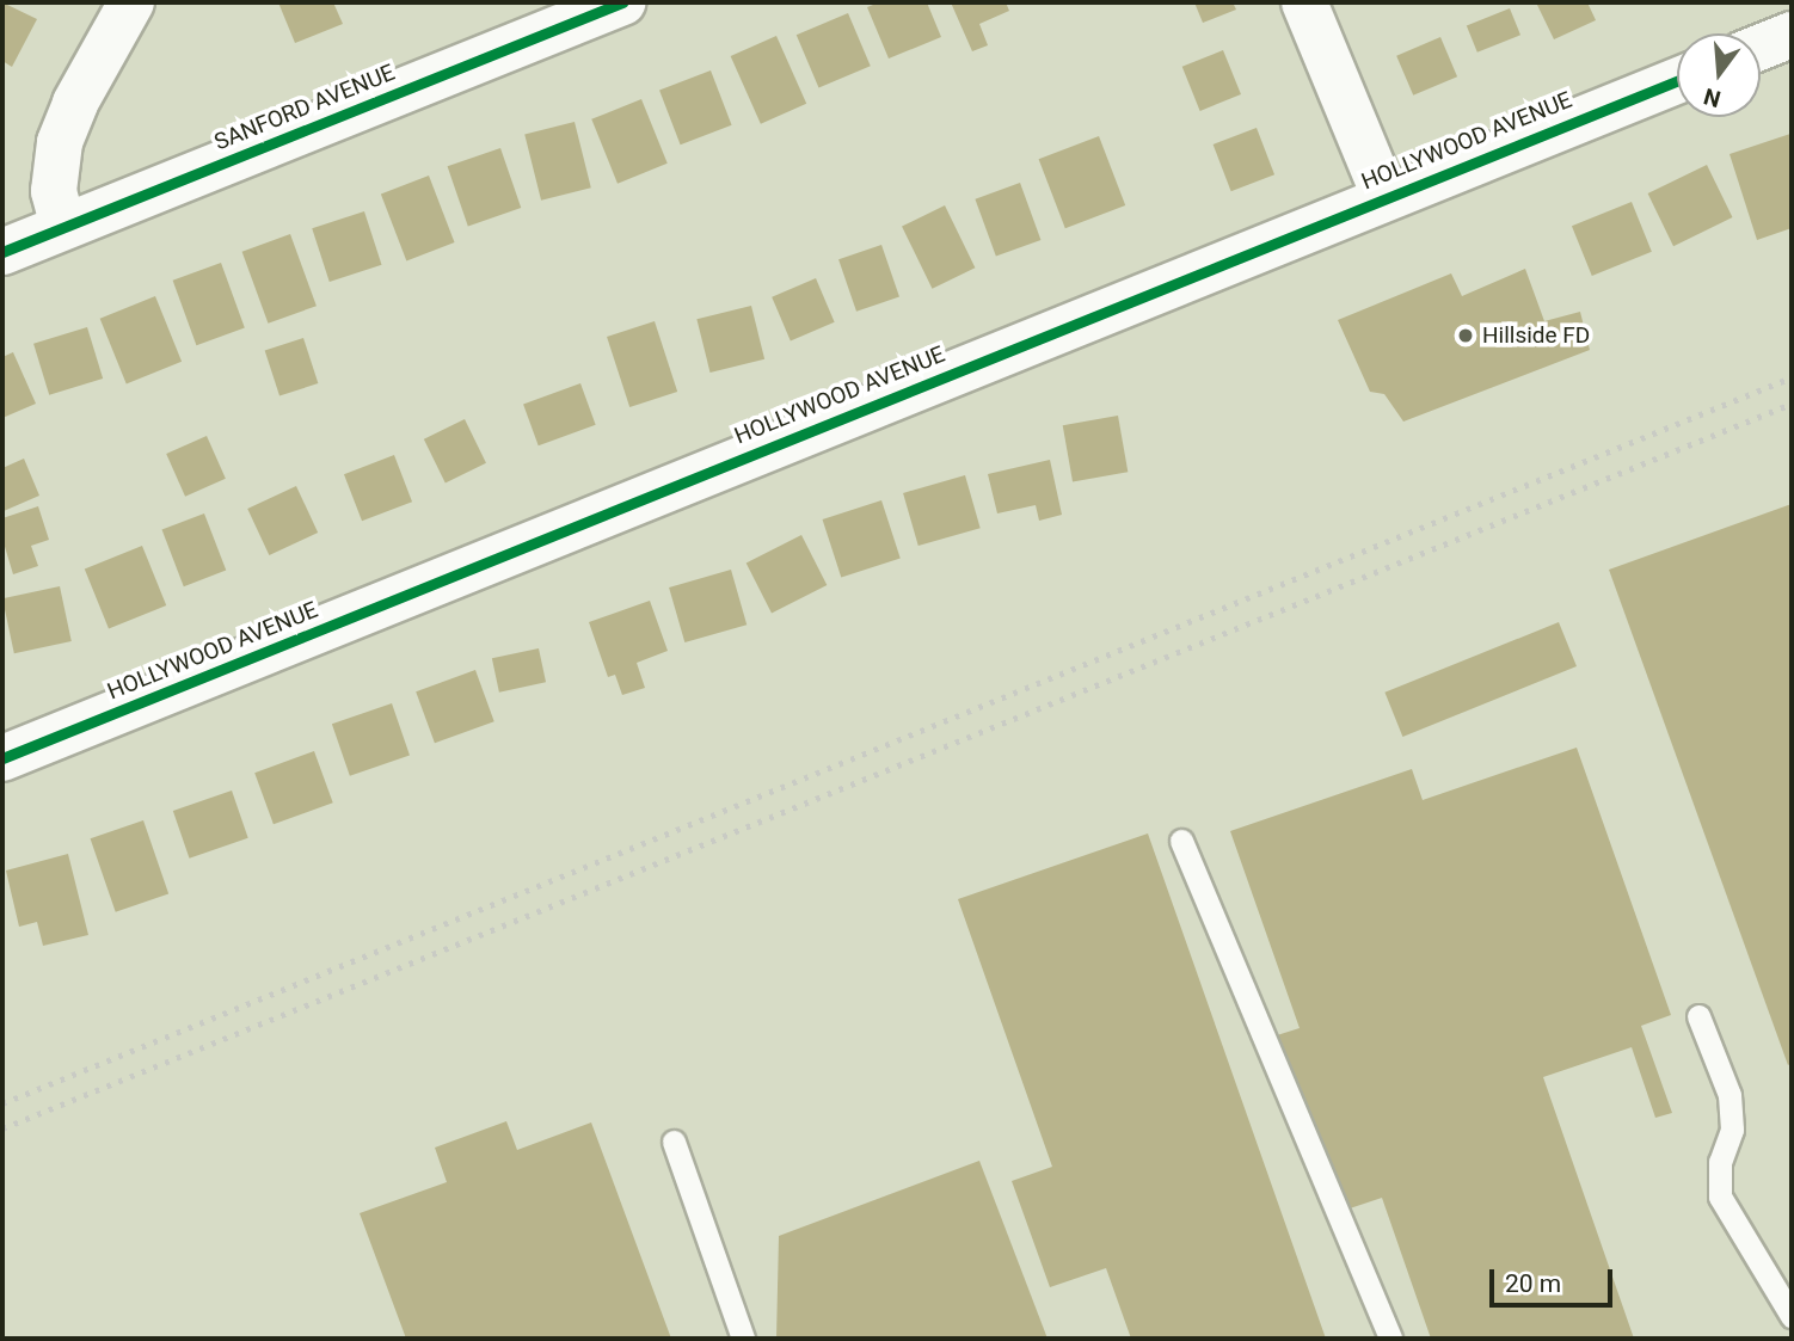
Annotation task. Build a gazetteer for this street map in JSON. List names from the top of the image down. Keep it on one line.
{"streets":{"street":["SANFORD AVENUE","HOLLYWOOD AVENUE"]},"places":["Hillside FD"],"scale_bar":"20 m","north":"bottom"}
